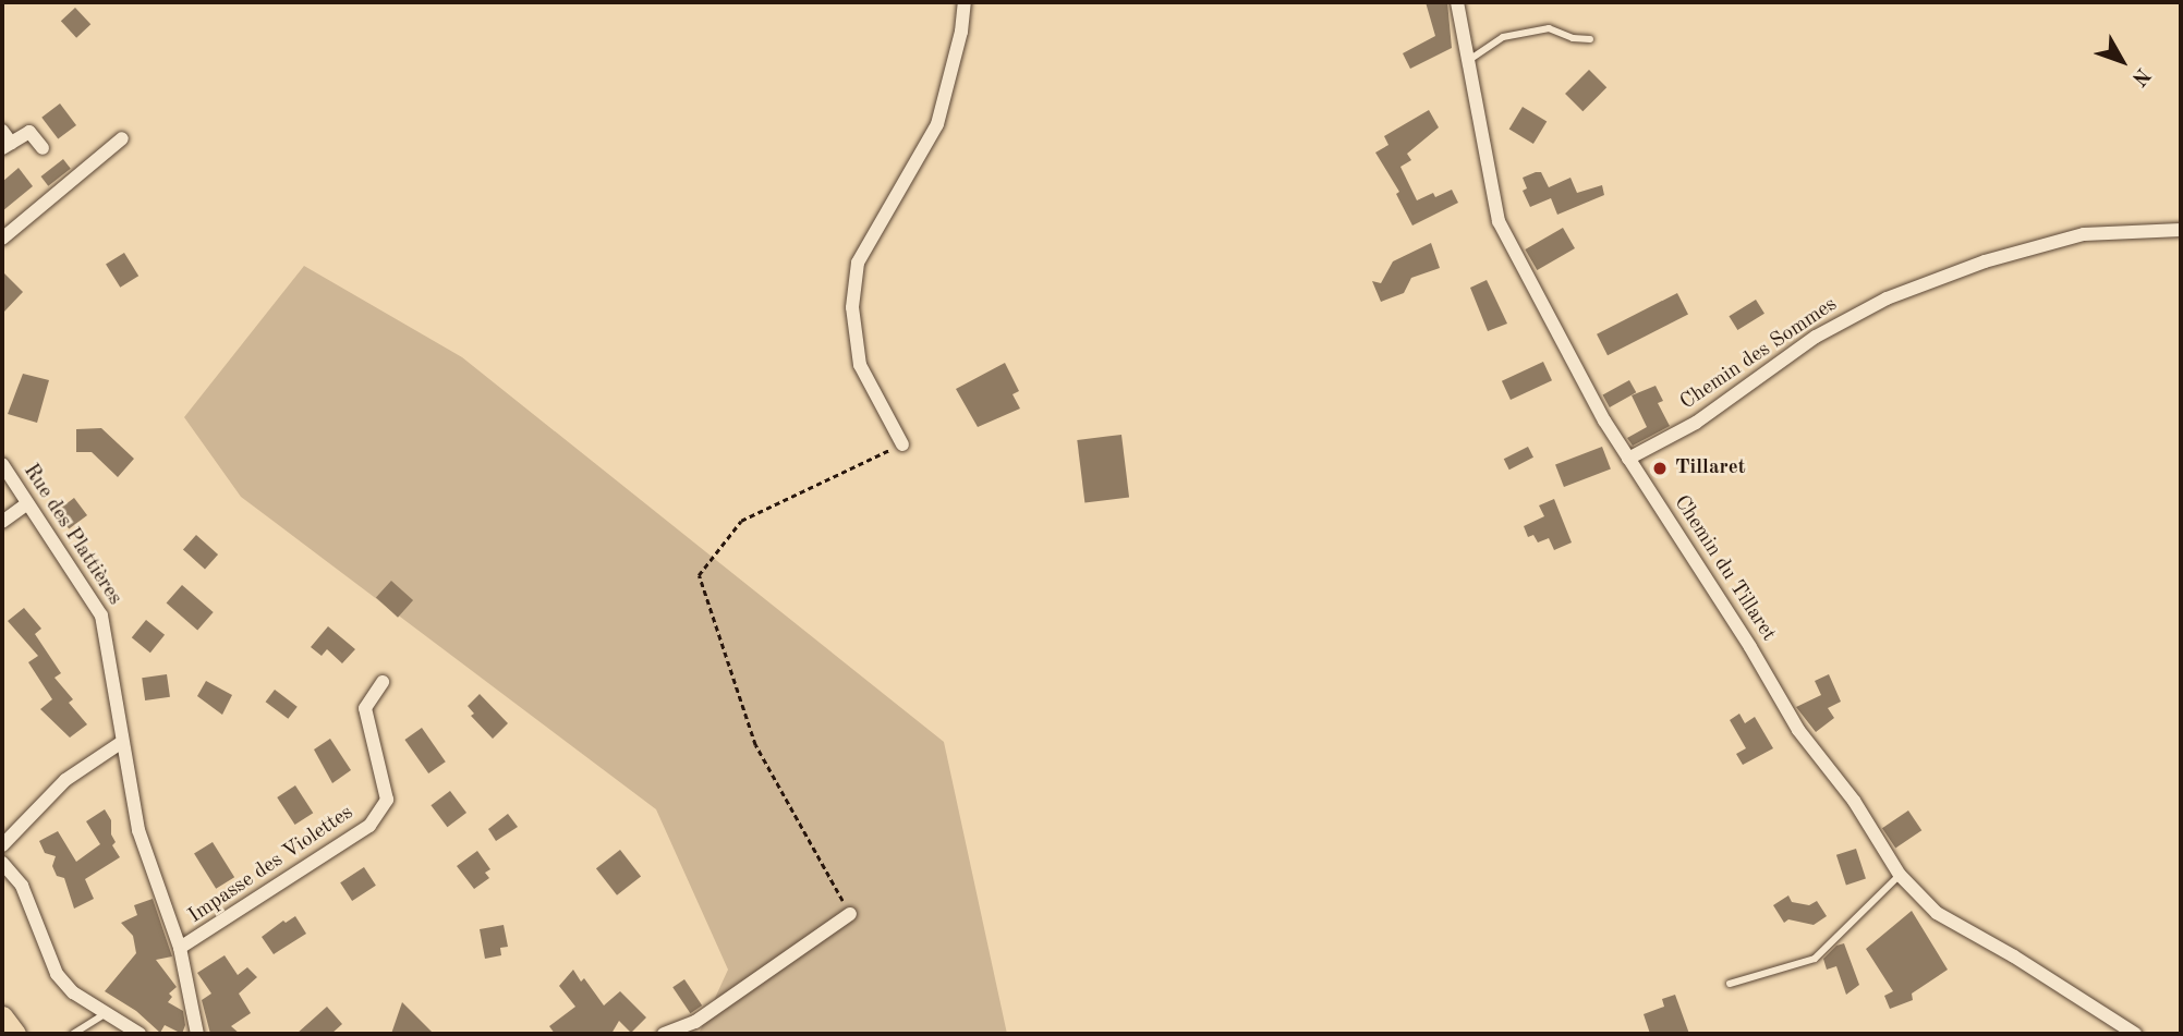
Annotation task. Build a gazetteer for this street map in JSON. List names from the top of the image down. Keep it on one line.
{"streets":{"street":["Chemin des Sommes","Rue des Plattières","Chemin du Tillaret","Impasse des Violettes"]},"crossings":[["Chemin des Sommes","Chemin du Tillaret"],["Rue des Plattières","Impasse des Violettes"]],"places":["Tillaret"],"north":"bottom right"}
